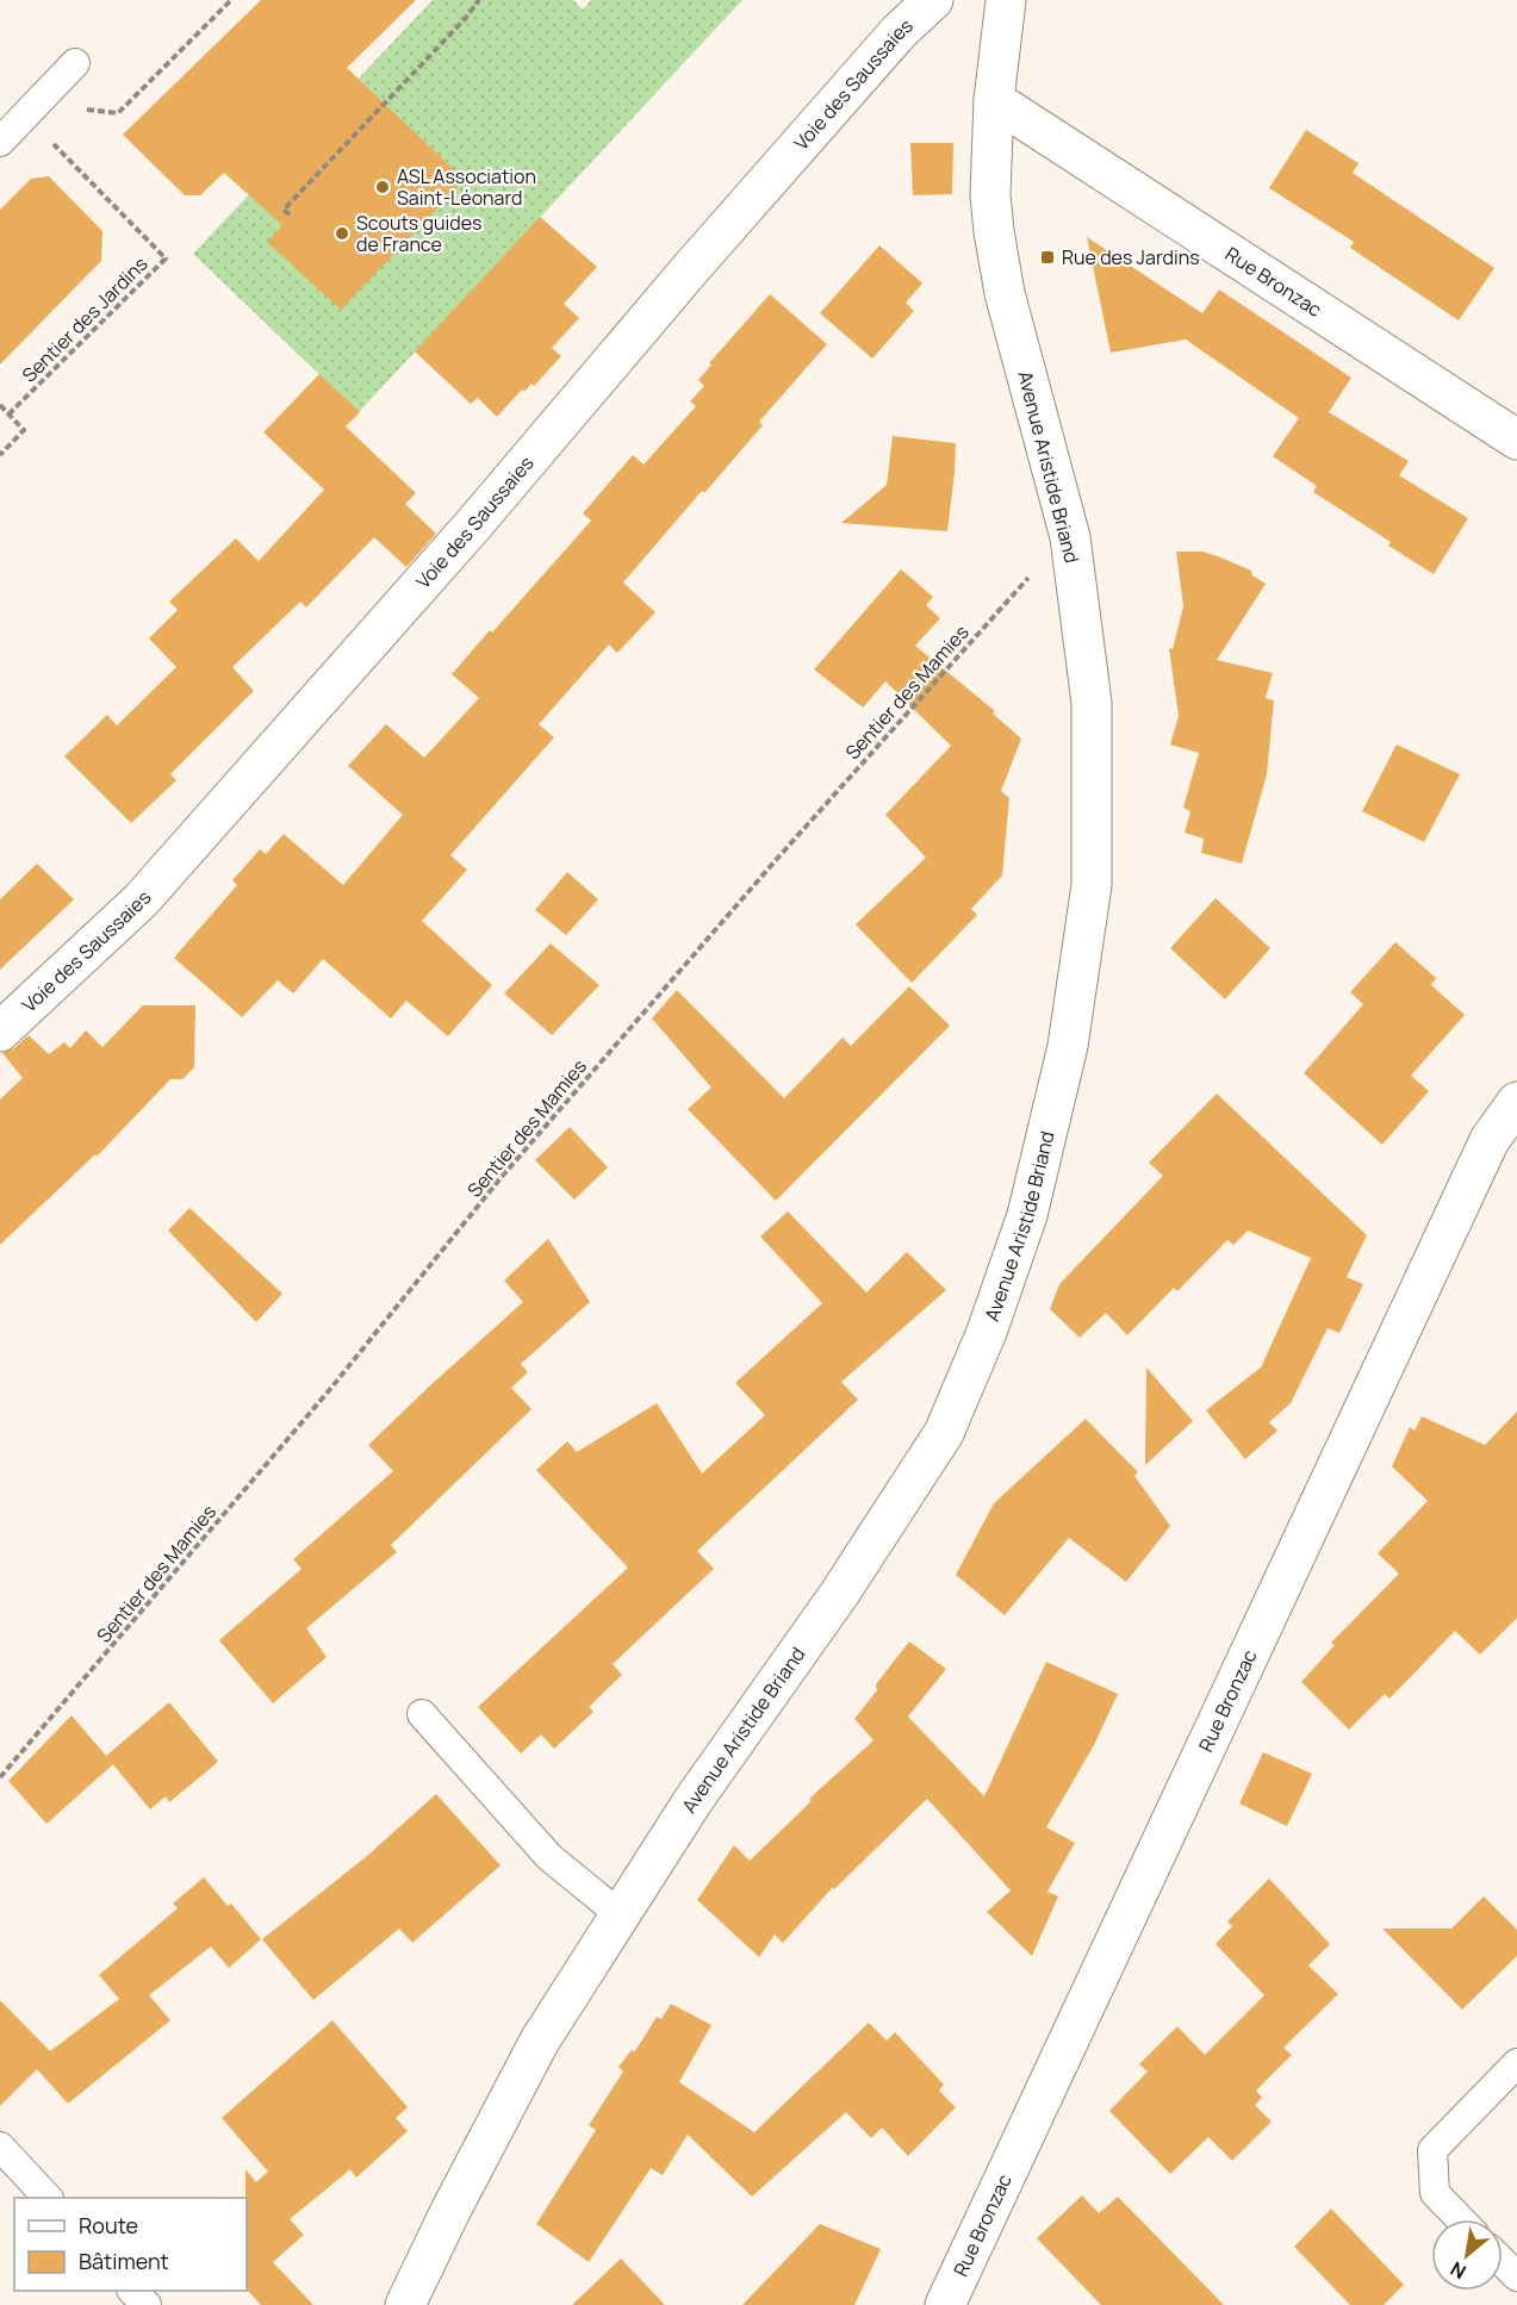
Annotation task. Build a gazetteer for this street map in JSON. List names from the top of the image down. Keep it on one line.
{"streets":{"street":["Voie des Saussaies","Rue Bronzac","Avenue Aristide Briand"],"path":["Sentier des Jardins","Sentier des Mamies"]},"crossings":[["Rue Bronzac","Avenue Aristide Briand"]],"places":{"other":["ASL Association Saint-Léonard","Scouts guides de France"],"transit":["Rue des Jardins"]},"legend":["Route","Bâtiment"],"north":"bottom left"}
